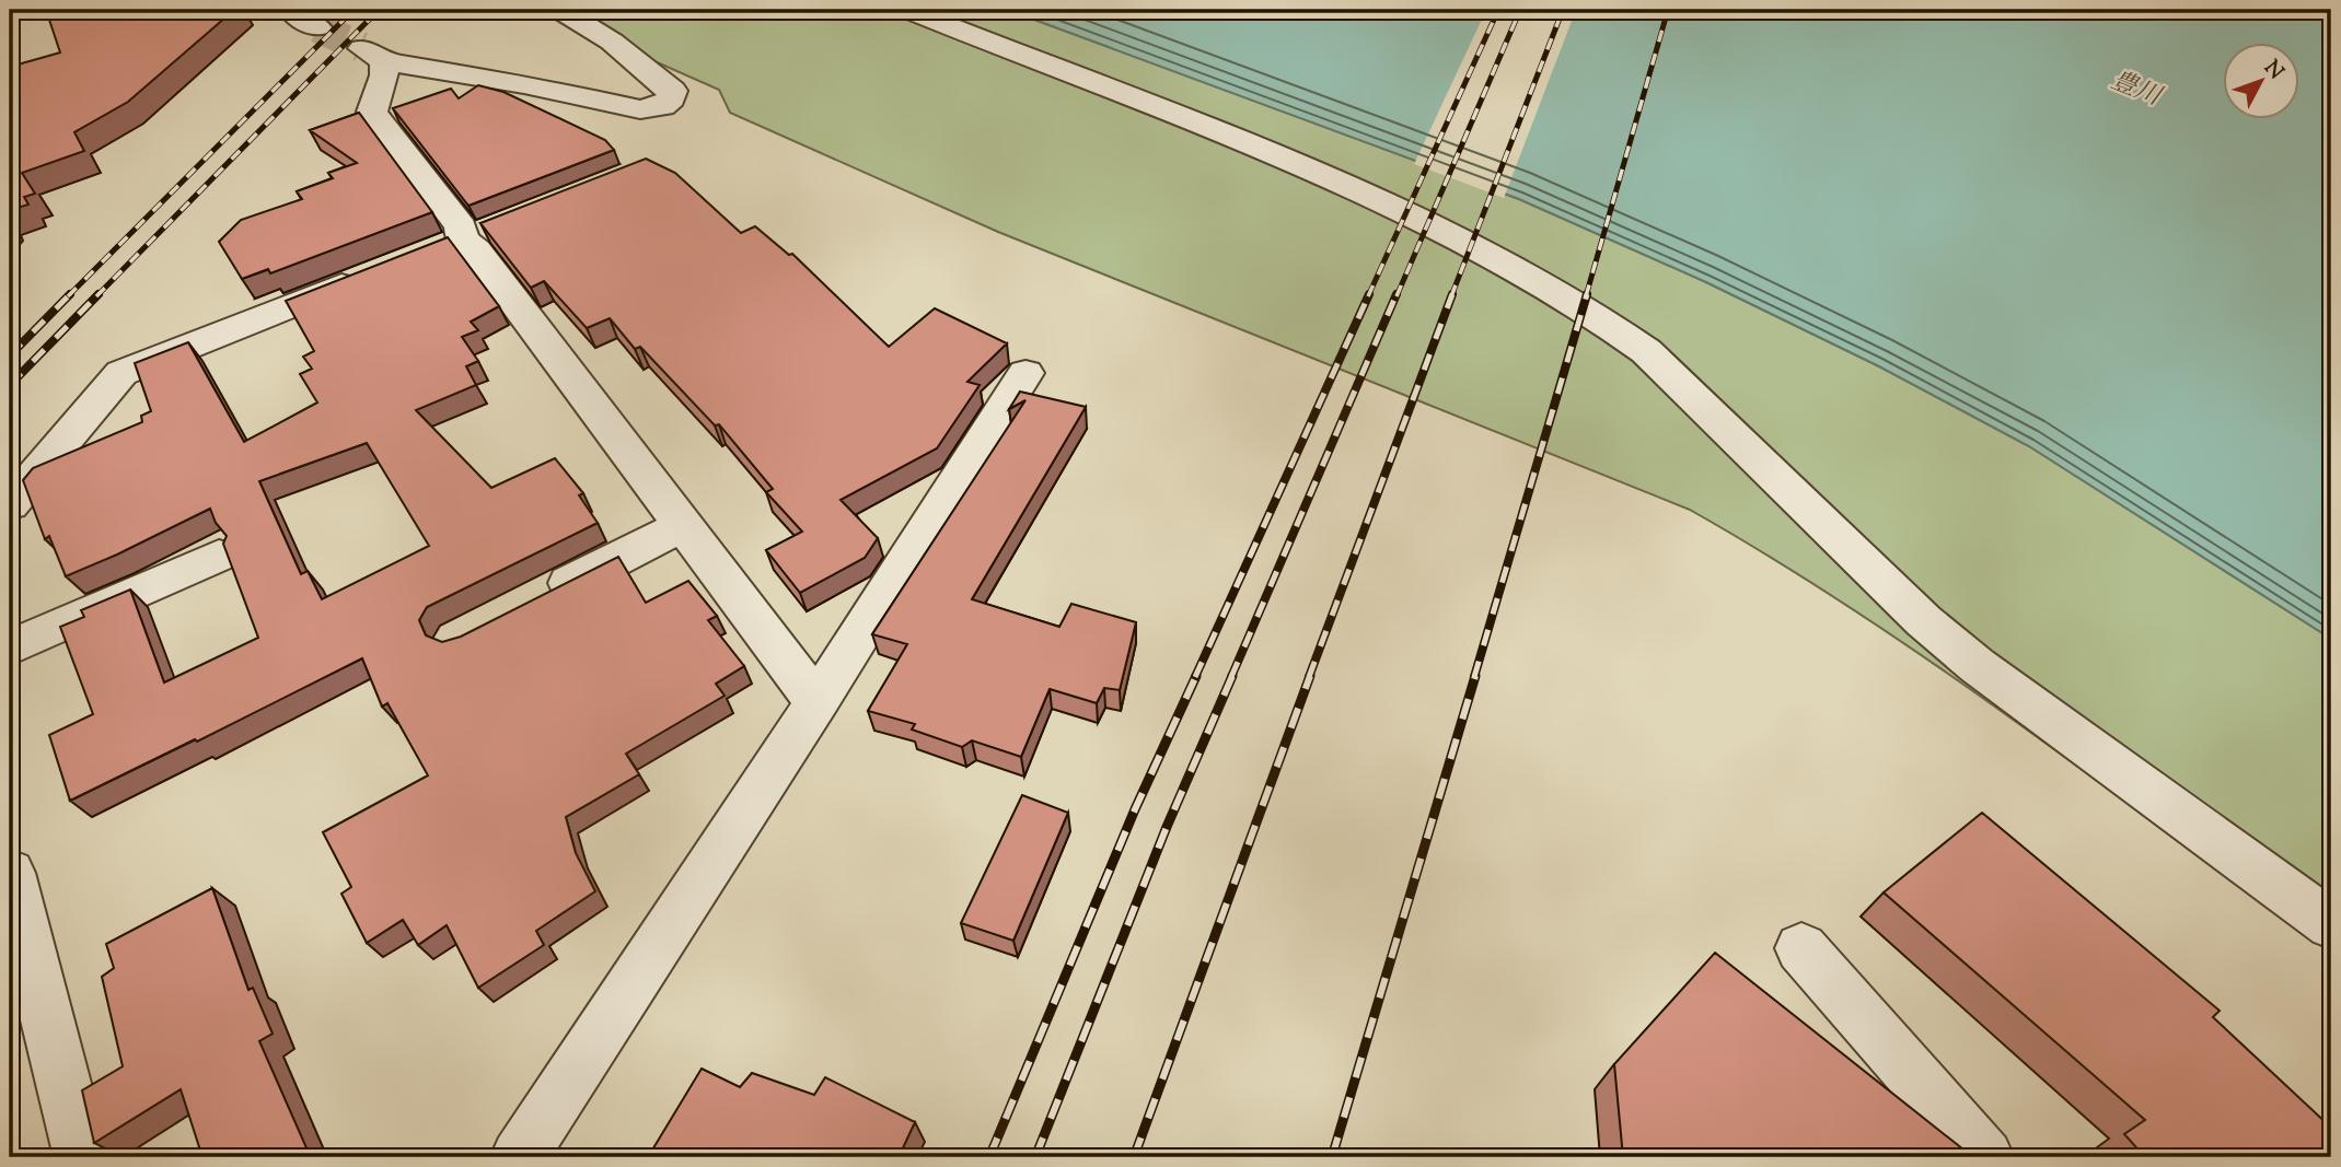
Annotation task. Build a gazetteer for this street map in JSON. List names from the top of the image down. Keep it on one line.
{"water":["豊川"],"north":"top right"}
